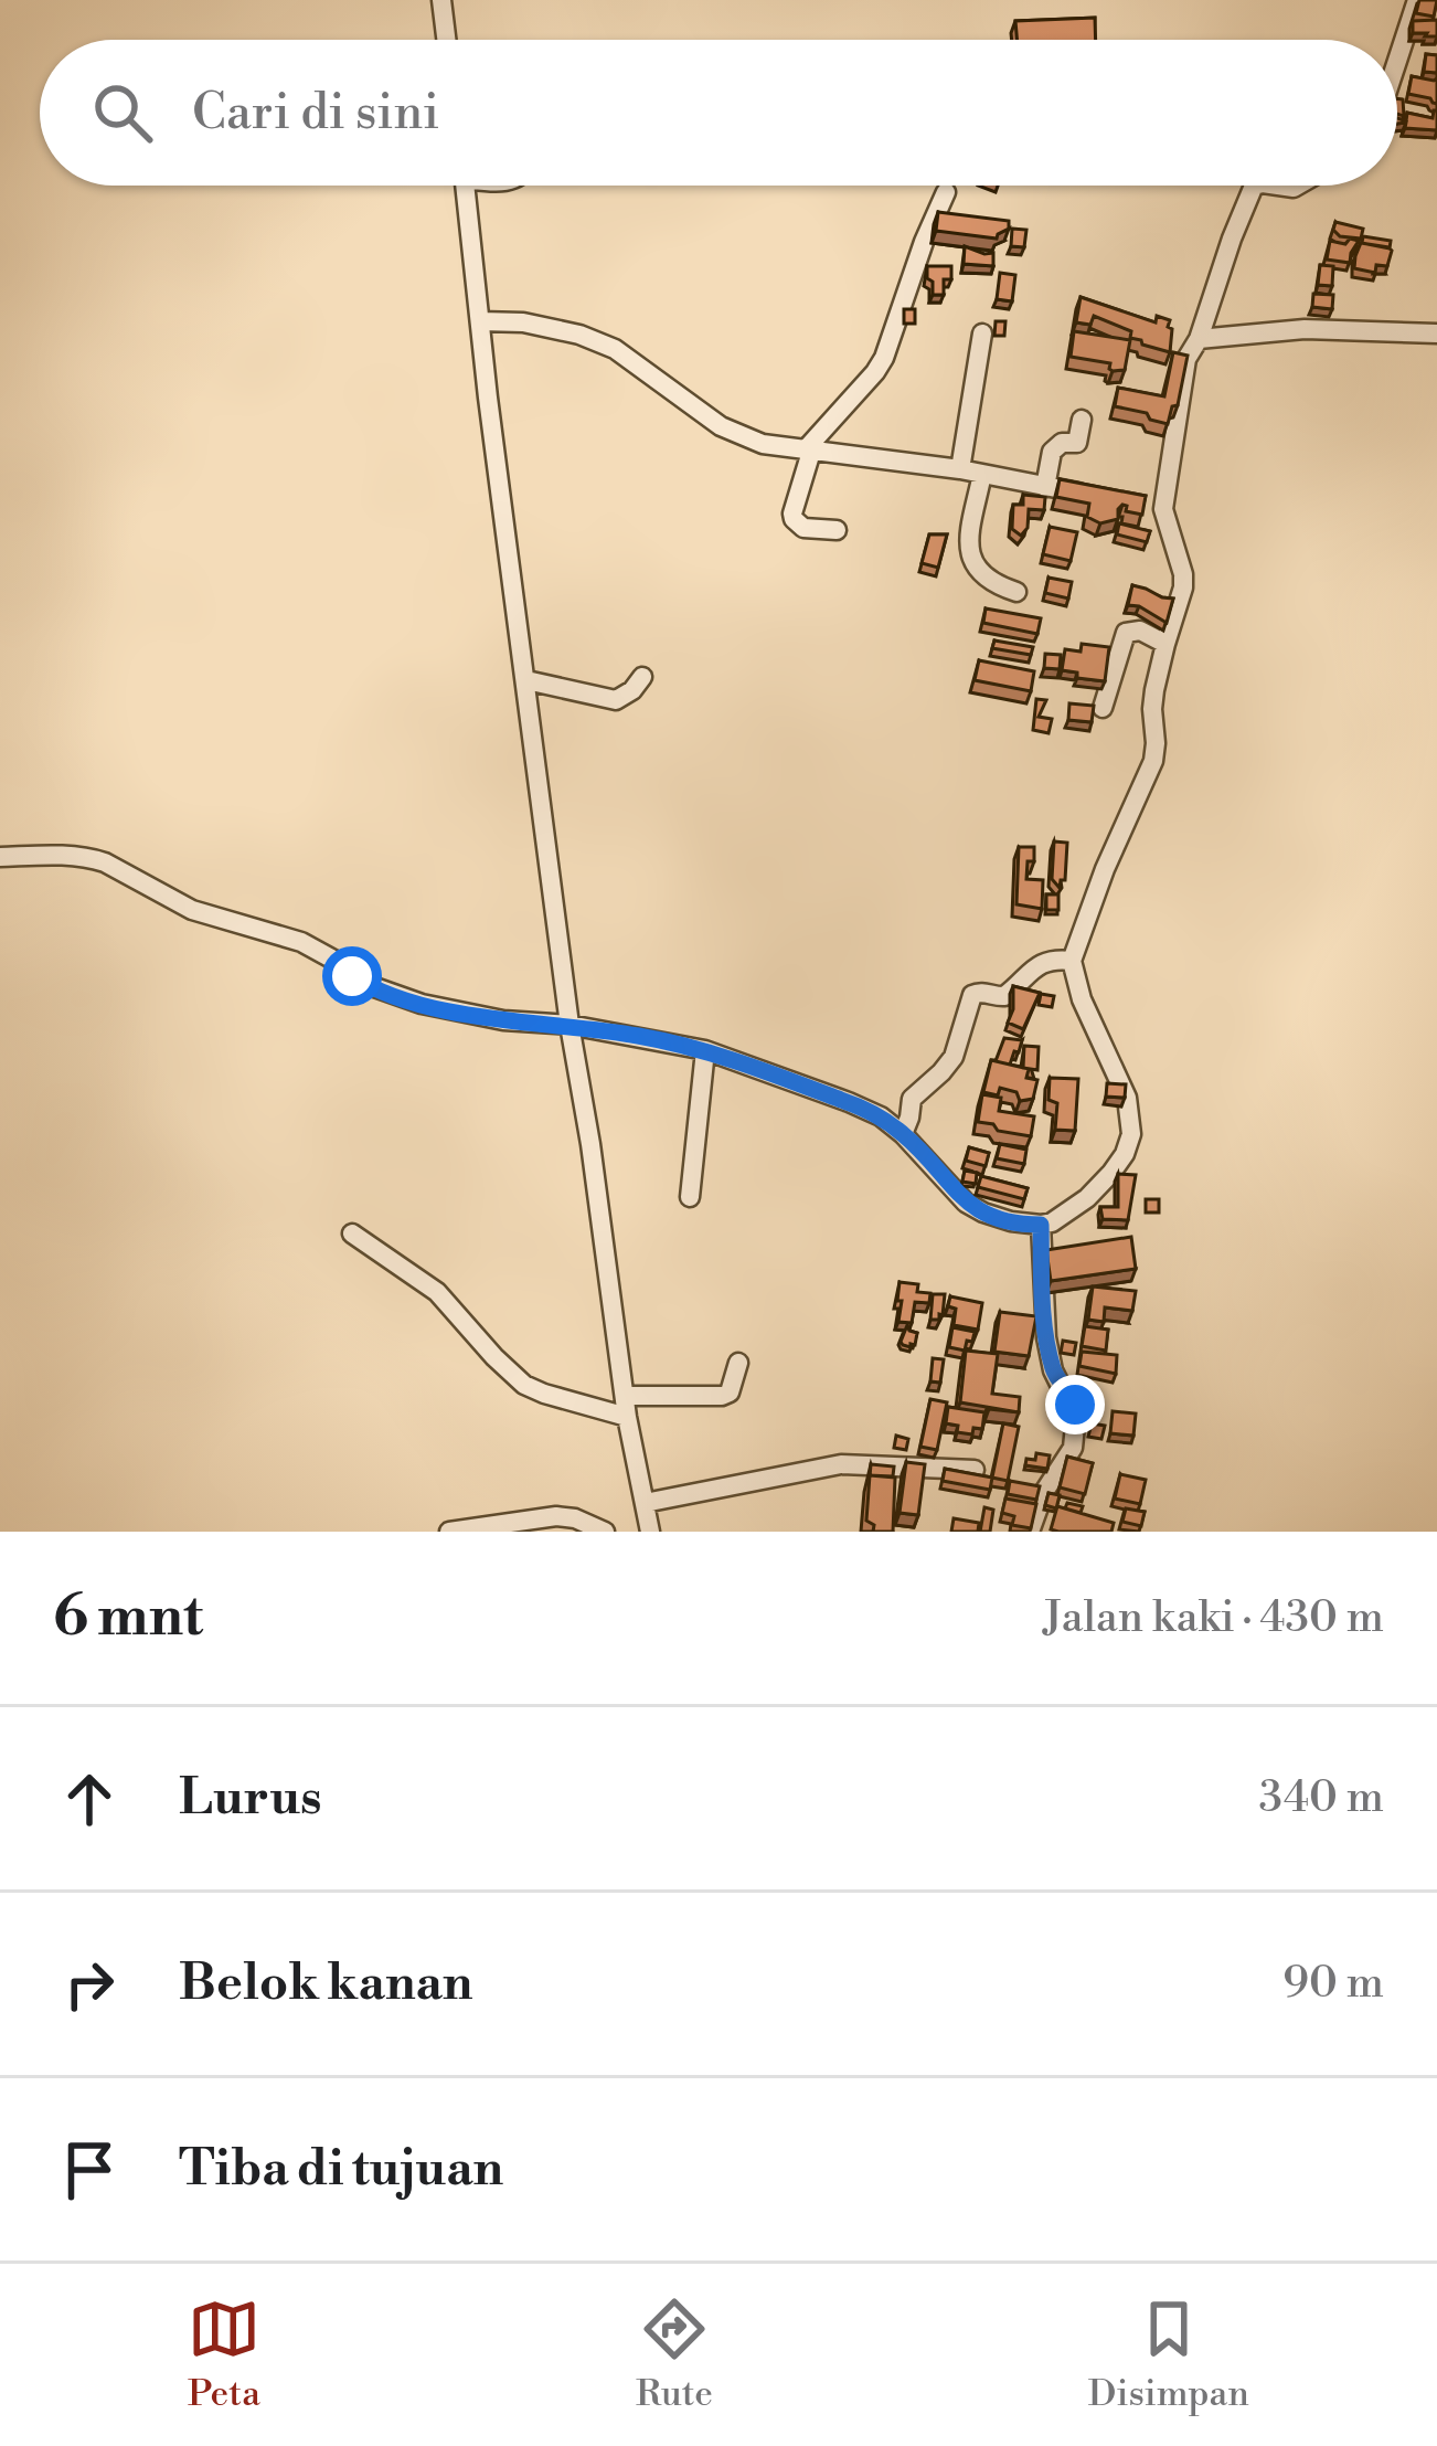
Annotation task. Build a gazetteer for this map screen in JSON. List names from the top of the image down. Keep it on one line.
{"page":{"search":"Cari di sini","heading":["6 mnt","Jalan kaki · 430 m"],"list":[["Lurus","340 m"],["Belok kanan","90 m"],"Tiba di tujuan"],"nav":["Peta","Rute","Disimpan"]}}
